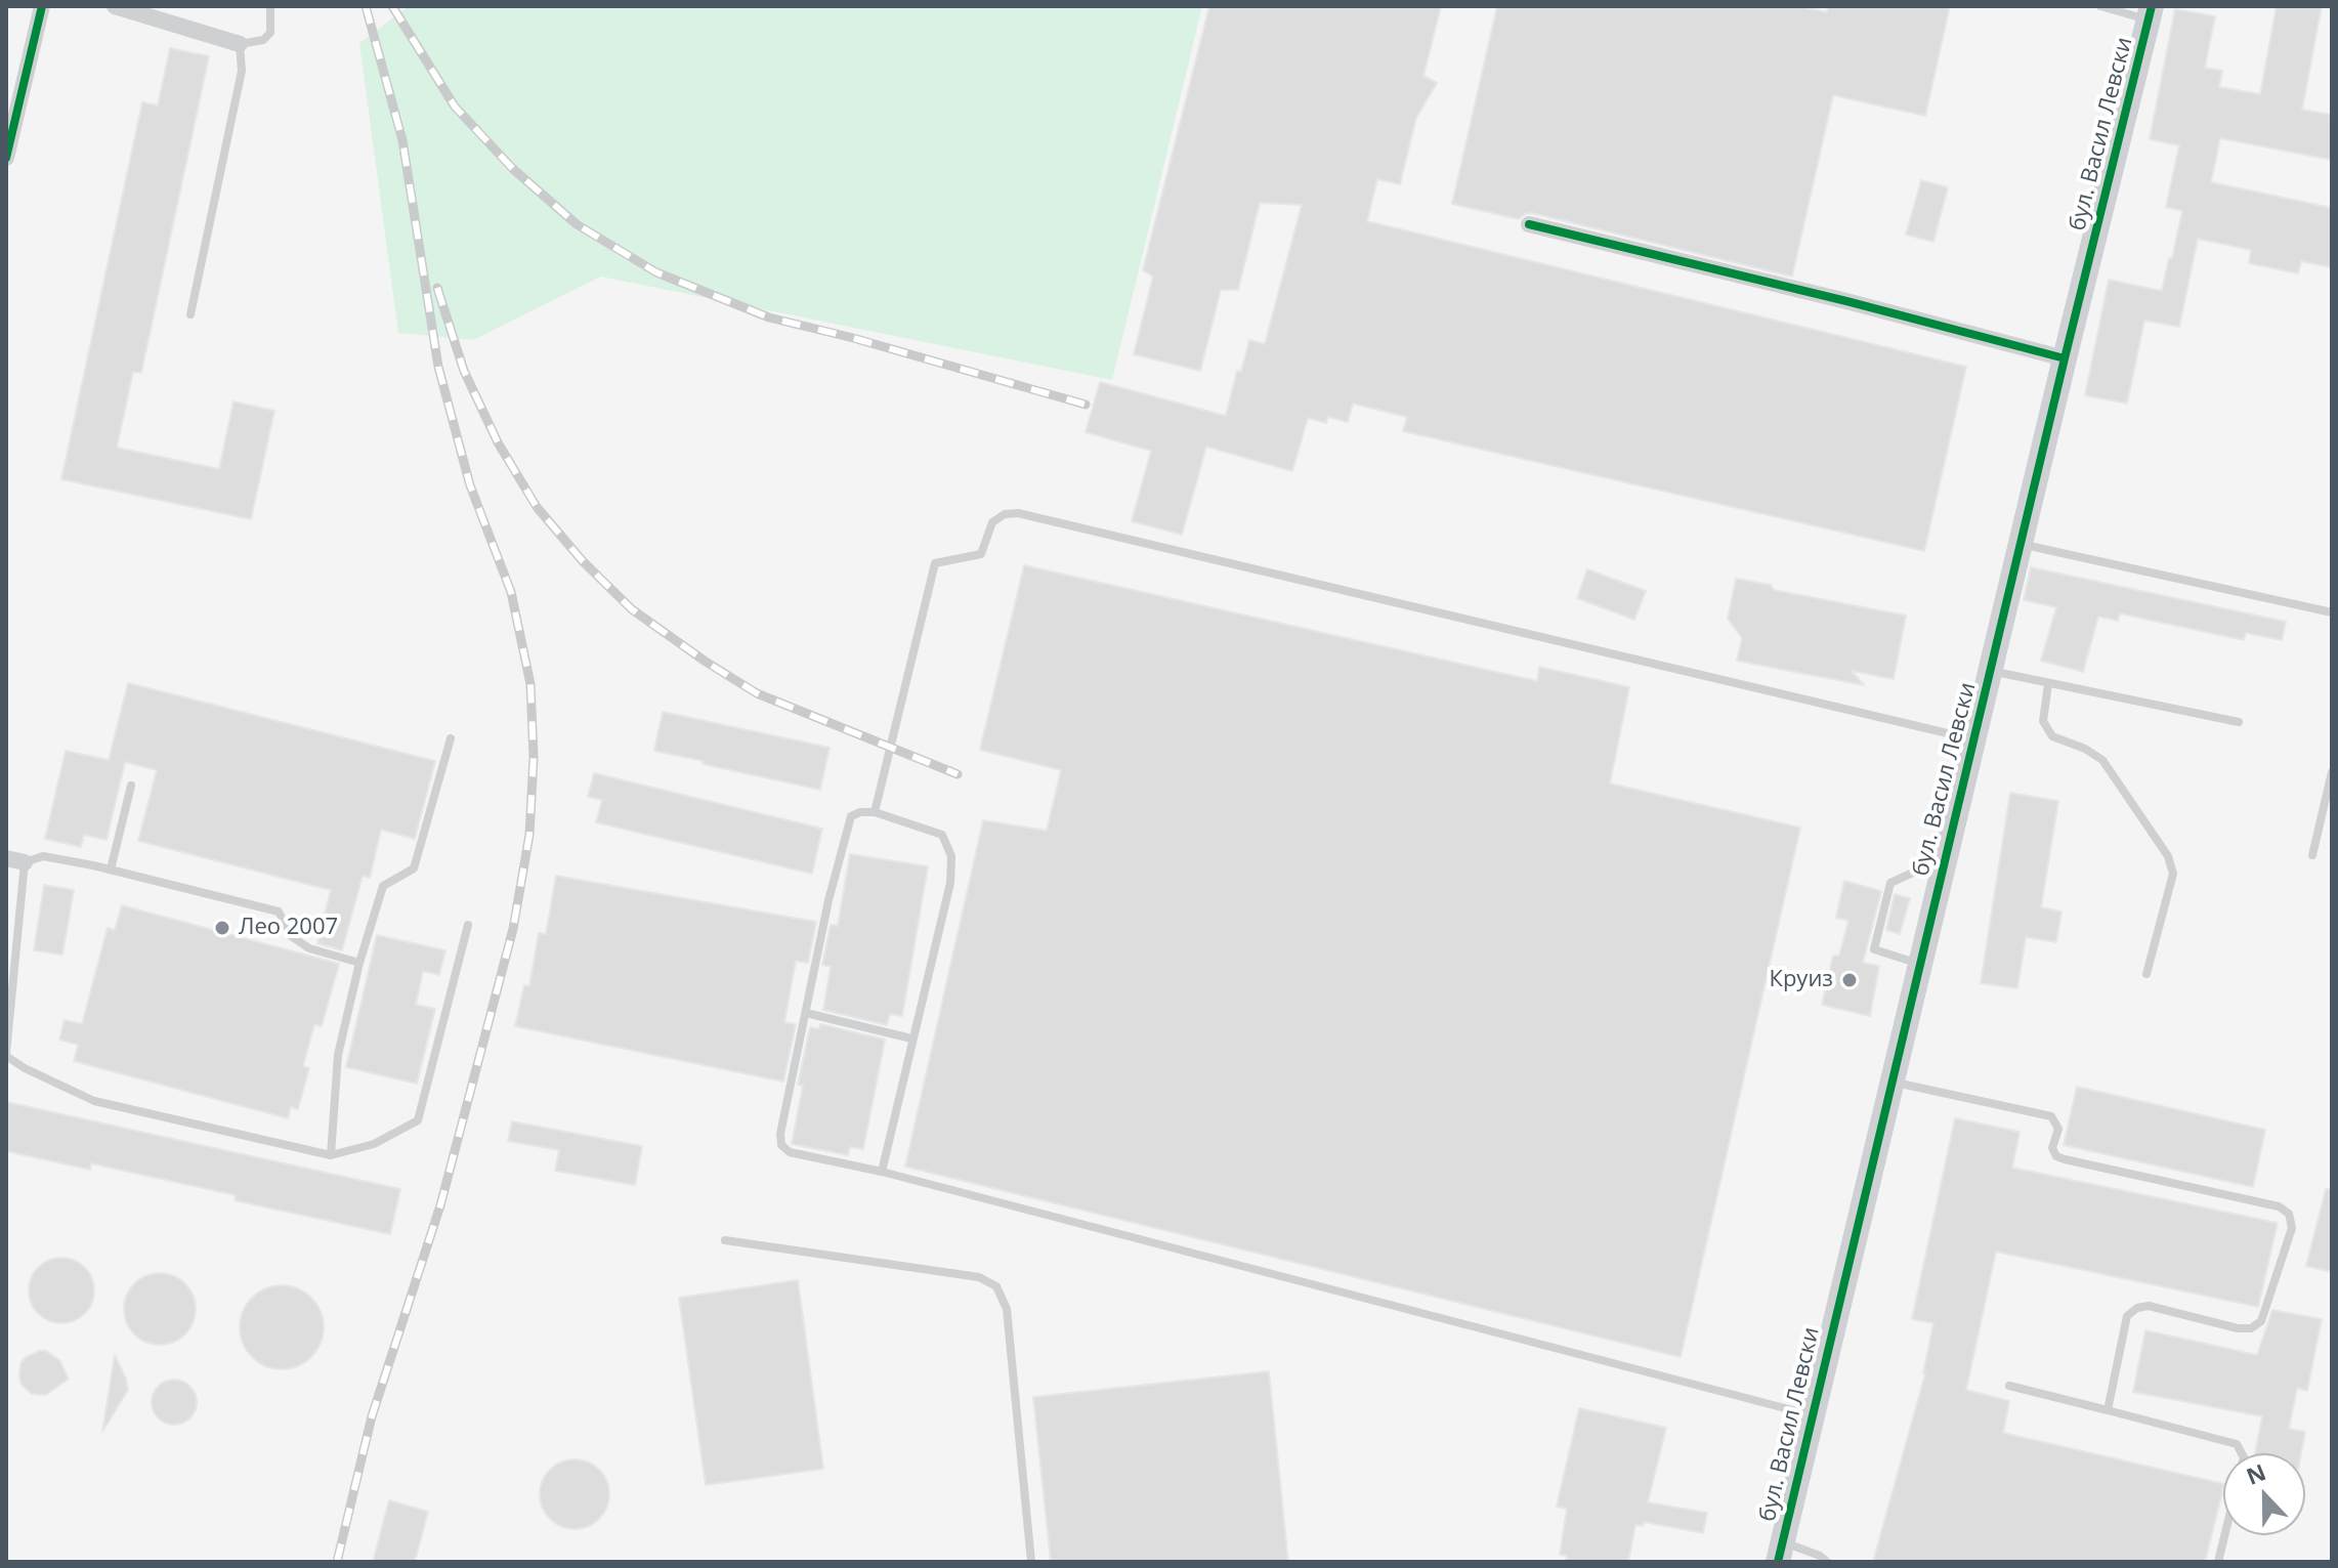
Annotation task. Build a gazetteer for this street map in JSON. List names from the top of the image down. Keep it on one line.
{"streets":{"street":["бул. Васил Левски"]},"places":["Лео 2007","Круиз"],"north":"top"}
